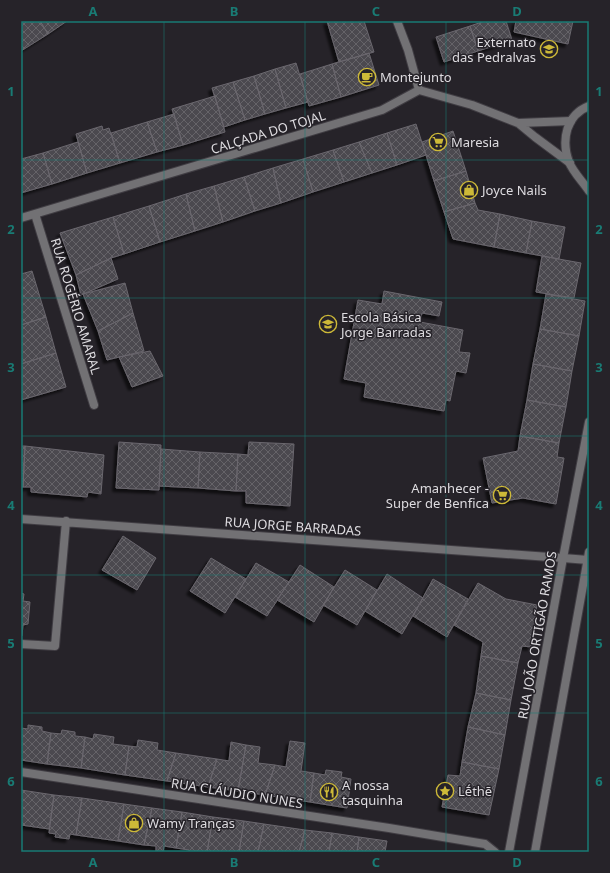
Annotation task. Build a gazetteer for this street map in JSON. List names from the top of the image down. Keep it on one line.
{"streets":{"street":["CALÇADA DO TOJAL","RUA ROGÉRIO AMARAL","RUA JORGE BARRADAS","RUA JOÃO ORTIGÃO RAMOS","RUA CLÁUDIO NUNES"]},"crossings":[["CALÇADA DO TOJAL","RUA ROGÉRIO AMARAL"],["RUA JORGE BARRADAS","RUA JOÃO ORTIGÃO RAMOS"]],"places":{"school or university":["Externato das Pedralvas","Escola Básica Jorge Barradas"],"cafe":["Montejunto"],"supermarket":["Maresia","Amanhecer - Super de Benfica"],"shop":["Joyce Nails","Wamy Tranças"],"place":["Lḗthē"],"restaurant":["A nossa tasquinha"]},"grid":{"columns":["A","B","C","D"],"rows":["1","2","3","4","5","6"]}}
